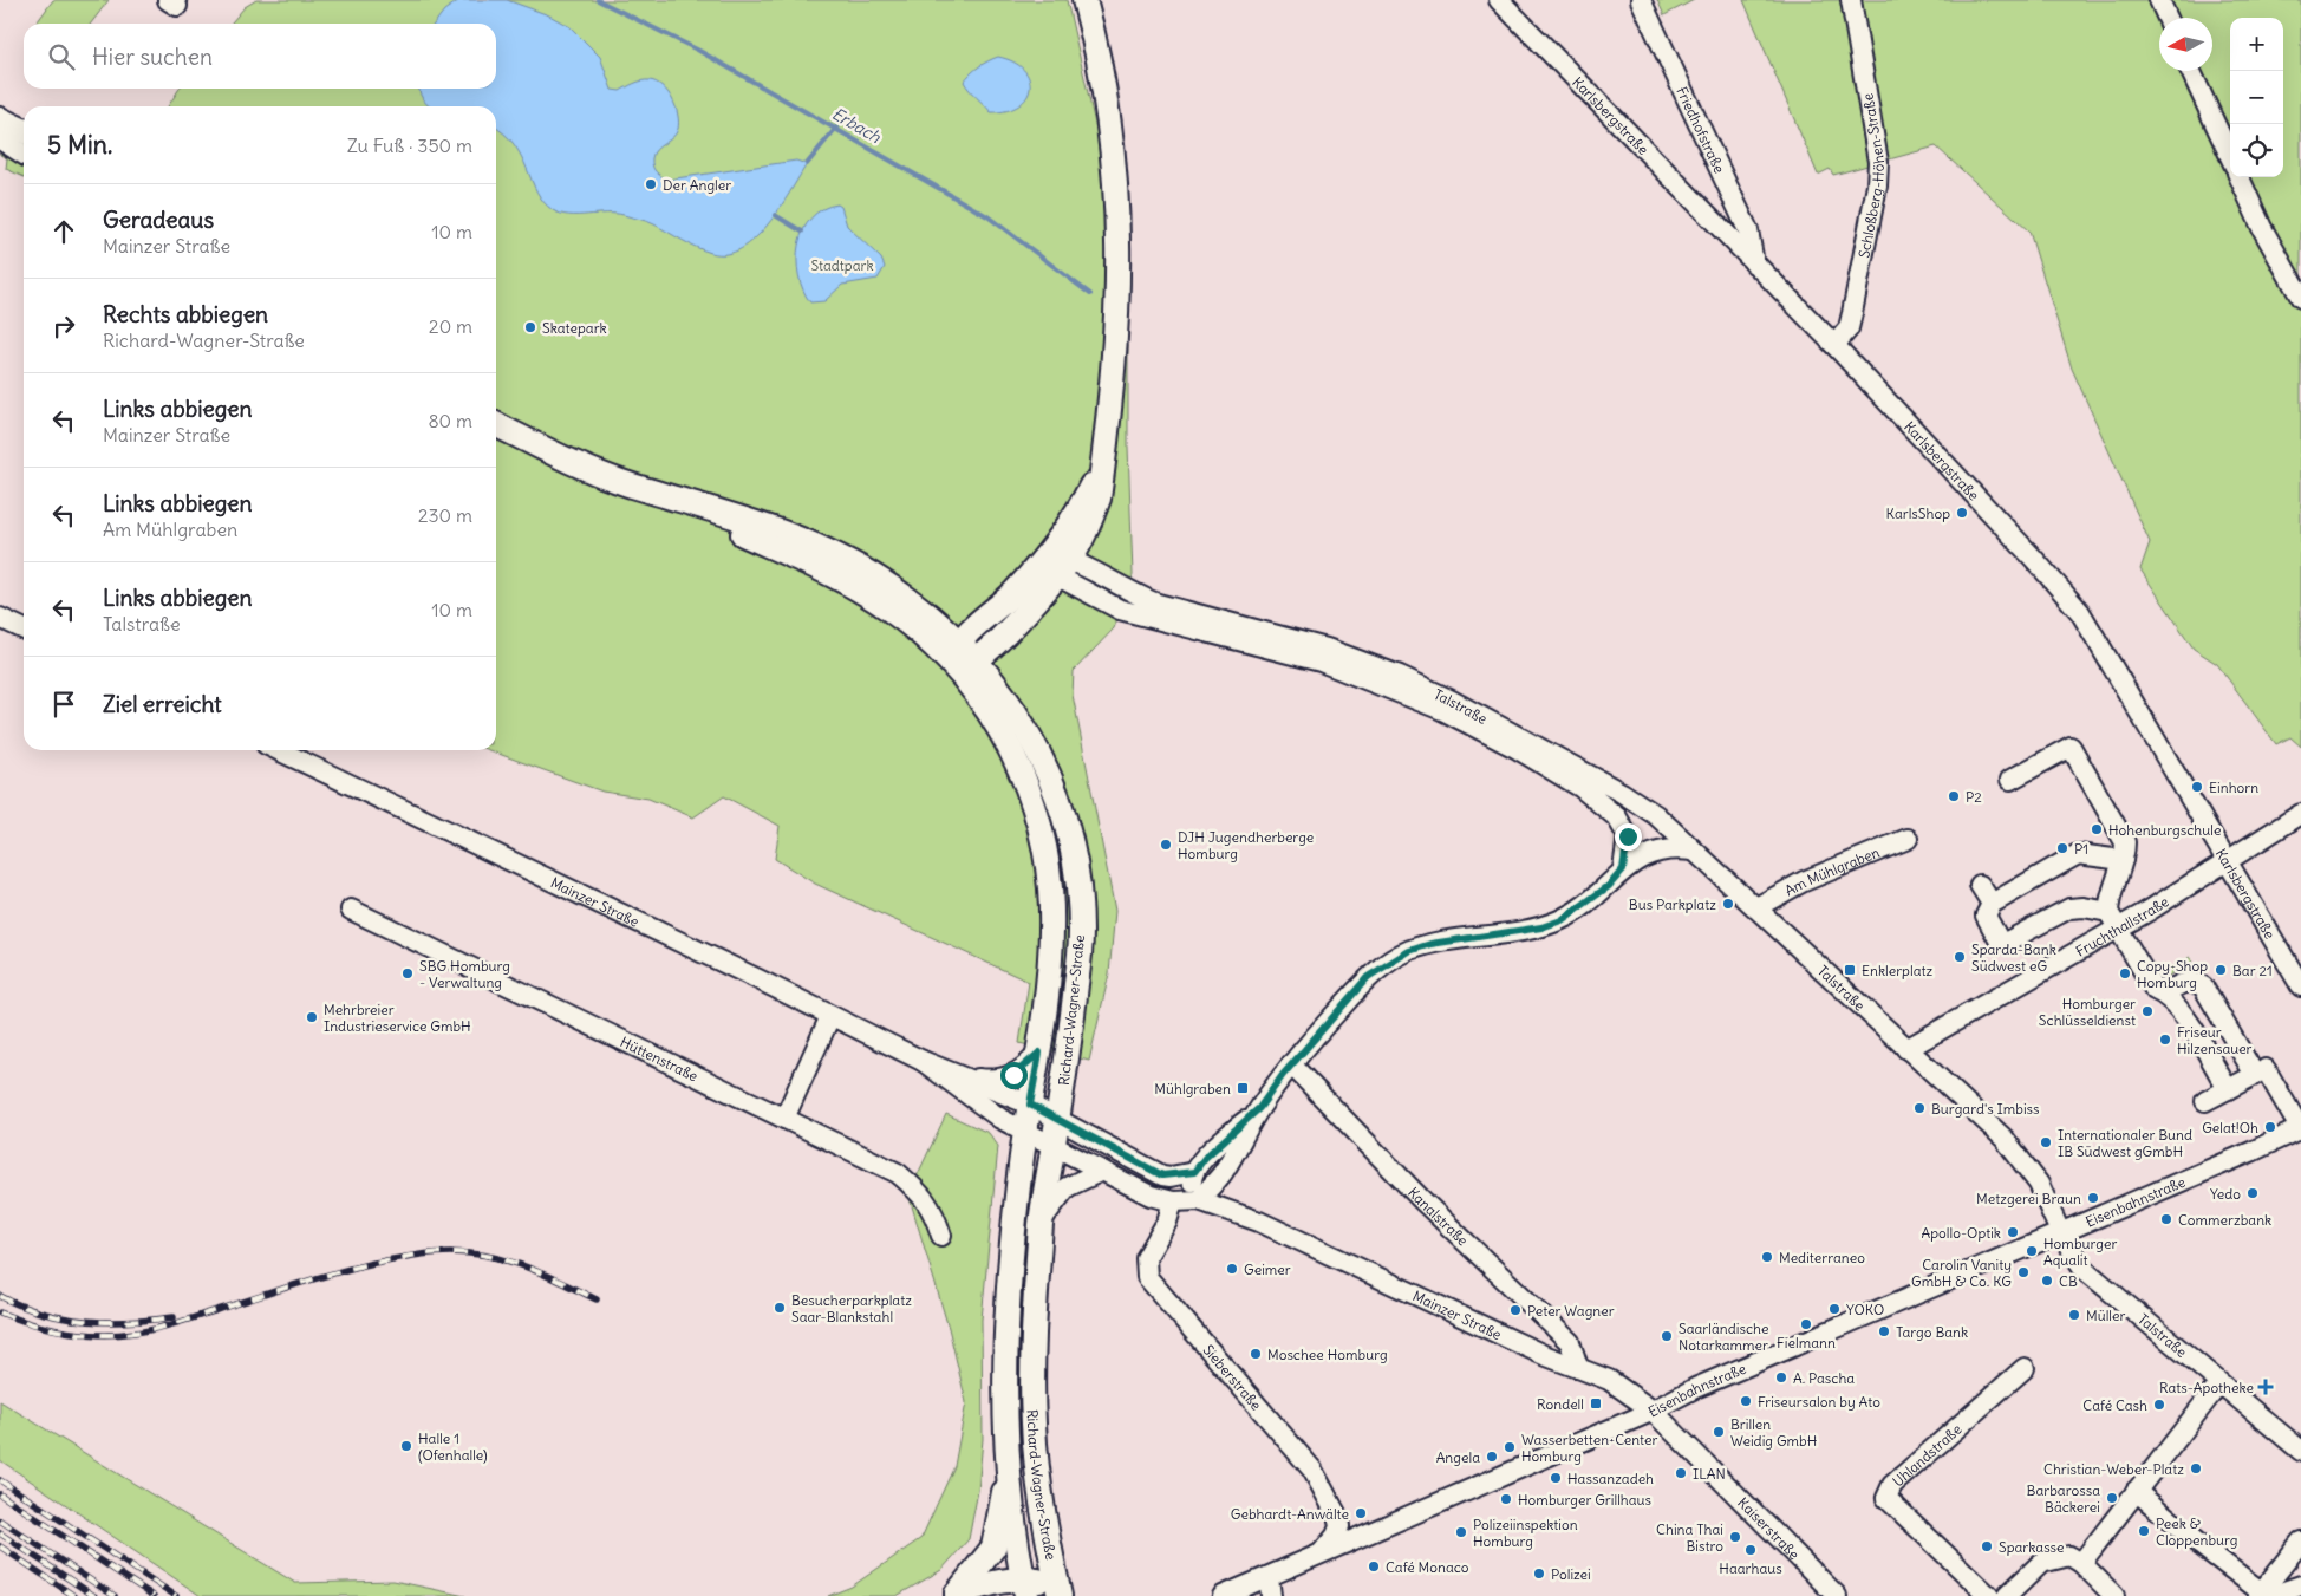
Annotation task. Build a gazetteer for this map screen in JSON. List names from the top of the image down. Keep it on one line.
{"streets":{"main road":["Richard-Wagner-Straße"],"street":["Karlsbergstraße","Friedhofstraße","Schloßberg-Höhen-Straße","Talstraße","Am Mühlgraben","Mainzer Straße","Fruchthallstraße","Hüttenstraße","Eisenbahnstraße","Kanalstraße","Sieberstraße","Uhlandstraße","Kaiserstraße"]},"crossings":[["Karlsbergstraße","Friedhofstraße"],["Karlsbergstraße","Schloßberg-Höhen-Straße"],["Karlsbergstraße","Fruchthallstraße"],["Talstraße","Am Mühlgraben"],["Talstraße","Fruchthallstraße"],["Talstraße","Eisenbahnstraße"],["Mainzer Straße","Richard-Wagner-Straße"],["Mainzer Straße","Eisenbahnstraße"],["Mainzer Straße","Kanalstraße"],["Mainzer Straße","Sieberstraße"],["Mainzer Straße","Kaiserstraße"],["Eisenbahnstraße","Sieberstraße"],["Eisenbahnstraße","Kaiserstraße"]],"water":["Erbach"],"parks":["Stadtpark"],"places":{"other":["Der Angler","Skatepark","KarlsShop","Einhorn","P2","Hohenburgschule","DJH Jugendherberge Homburg","P1","Bus Parkplatz","Sparda-Bank Südwest eG","Bar 21","SBG Homburg - Verwaltung","Copy-Shop Homburg","Homburger Schlüsseldienst","Mehrbreier Industrieservice GmbH","Friseur Hilzensauer","Burgard's Imbiss","Gelat!Oh","Internationaler Bund IB Südwest gGmbH","Yedo","Metzgerei Braun","Commerzbank","Apollo-Optik","Homburger Aqualit","Mediterraneo","Geimer","Carolin Vanity GmbH & Co. KG","CB","Besucherparkplatz Saar-Blankstahl","YOKO","Peter Wagner","Müller","Fielmann","Targo Bank","Saarländische Notarkammer","Moschee Homburg","A. Pascha","Friseursalon by Ato","Café Cash","Brillen Weidig GmbH","Halle 1 (Ofenhalle)","Wasserbetten-Center Homburg","Angela","Christian-Weber-Platz","ILAN","Hassanzadeh","Barbarossa Bäckerei","Homburger Grillhaus","Gebhardt-Anwälte","Peek & Cloppenburg","Polizeiinspektion Homburg","China Thai Bistro","Sparkasse","Haarhaus","Café Monaco","Polizei"],"transit":["Enklerplatz","Mühlgraben","Rondell"],"health":["Rats-Apotheke"]},"north":"left","page":{"map_buttons":["+","−"],"search":"Hier suchen","heading":["5 Min.","Zu Fuß · 350 m"],"list":[["Geradeaus","Mainzer Straße","10 m"],["Rechts abbiegen","Richard-Wagner-Straße","20 m"],["Links abbiegen","Mainzer Straße","80 m"],["Links abbiegen","Am Mühlgraben","230 m"],["Links abbiegen","Talstraße","10 m"],"Ziel erreicht"]}}
